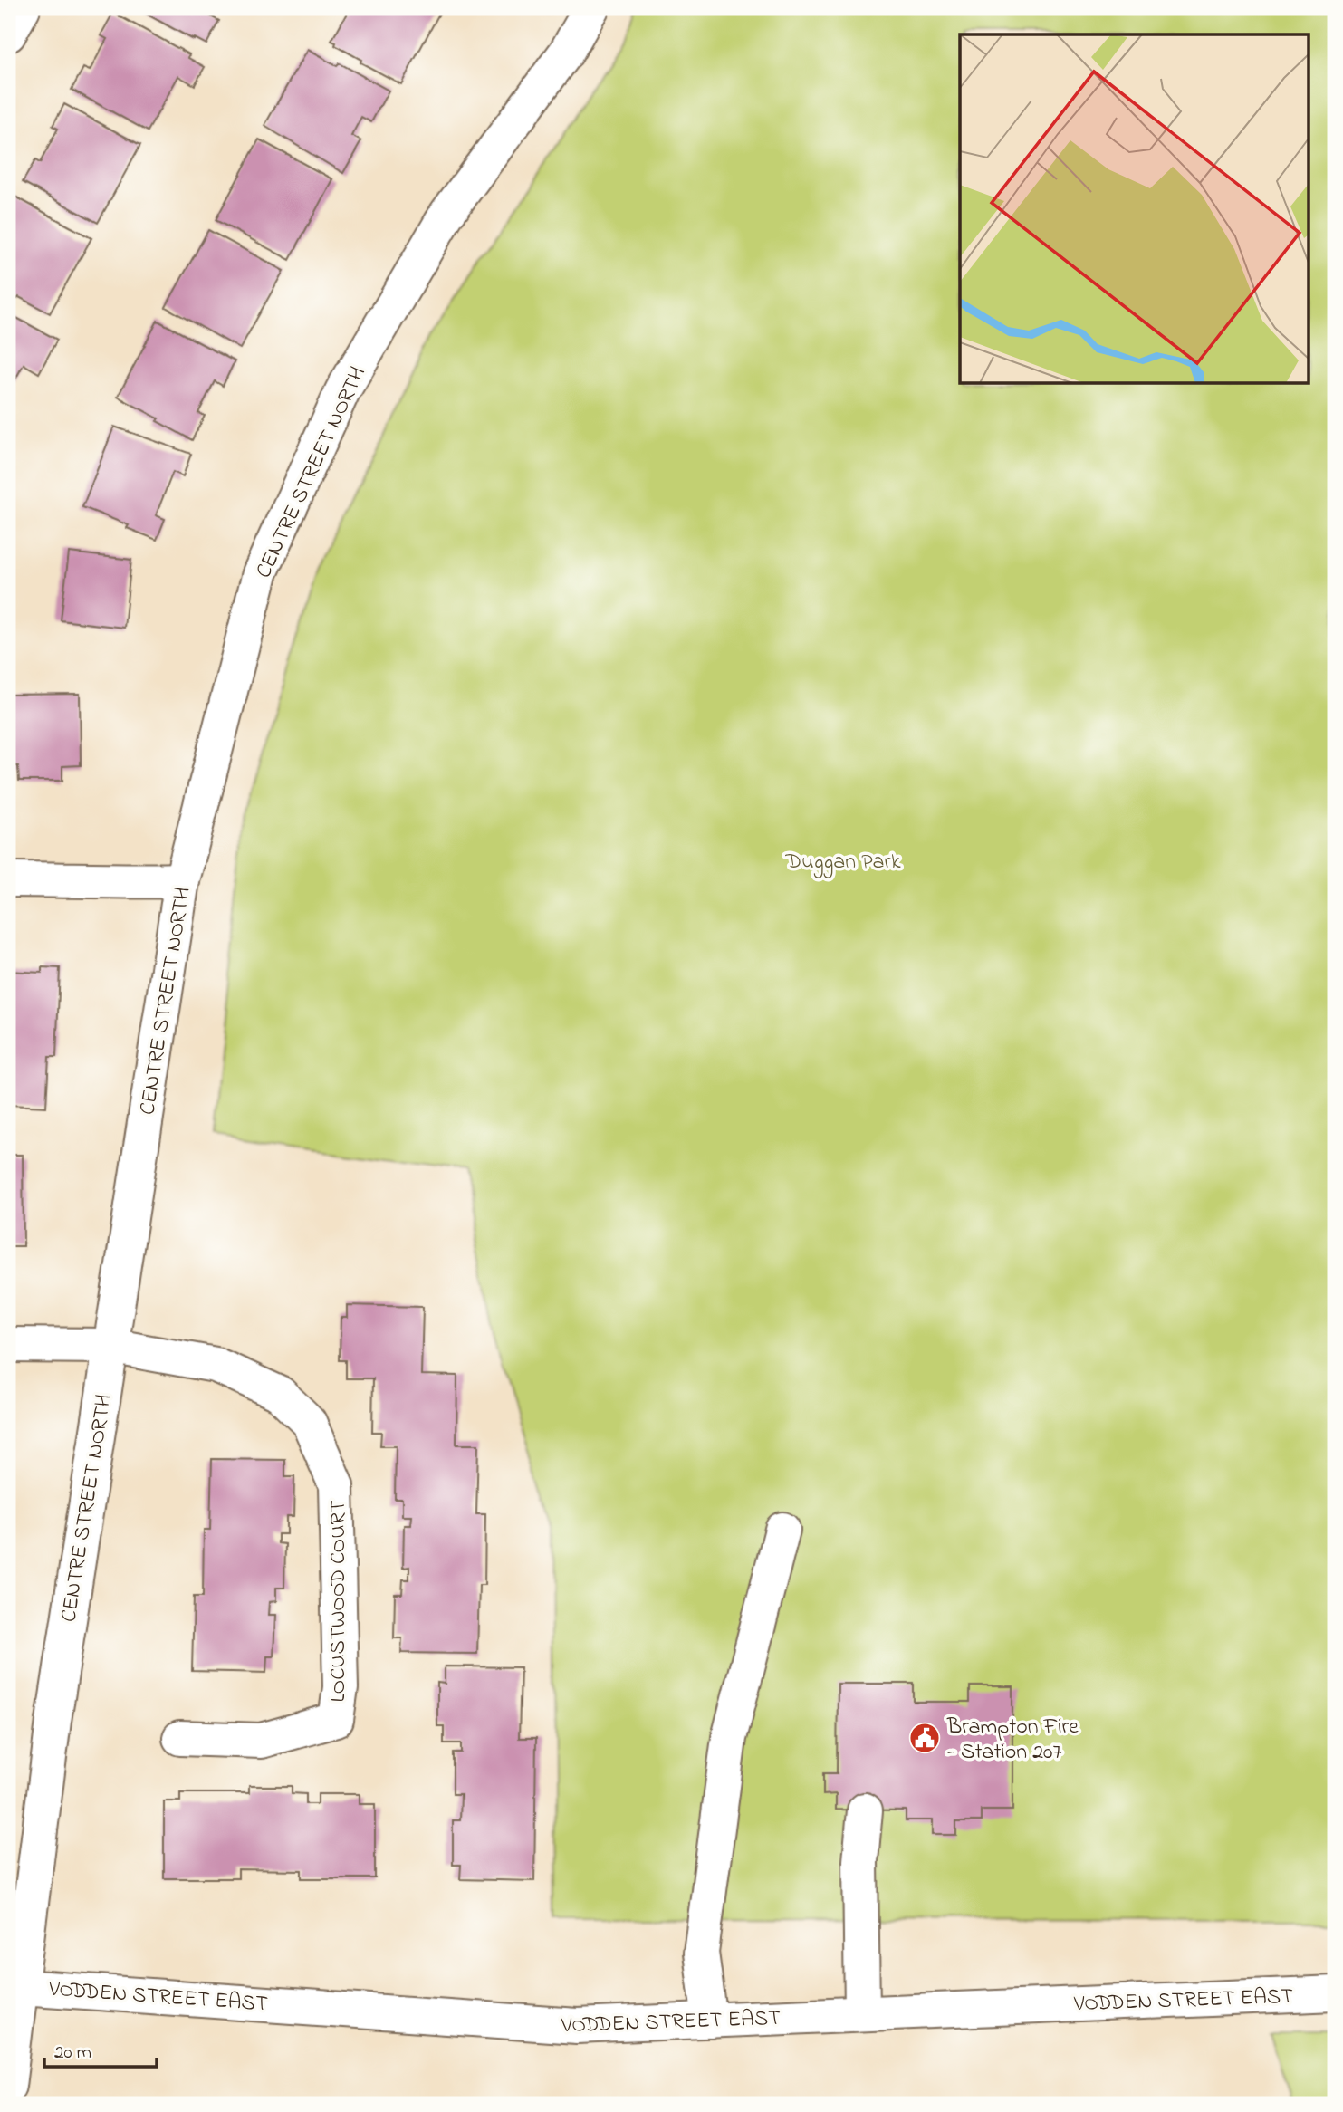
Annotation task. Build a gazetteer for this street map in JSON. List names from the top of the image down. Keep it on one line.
{"streets":{"street":["CENTRE STREET NORTH","LOCUSTWOOD COURT","VODDEN STREET EAST"]},"crossings":[["CENTRE STREET NORTH","LOCUSTWOOD COURT"],["CENTRE STREET NORTH","VODDEN STREET EAST"]],"parks":["Duggan Park"],"places":{"public building":["Brampton Fire - Station 207"]},"scale_bar":"20 m"}
